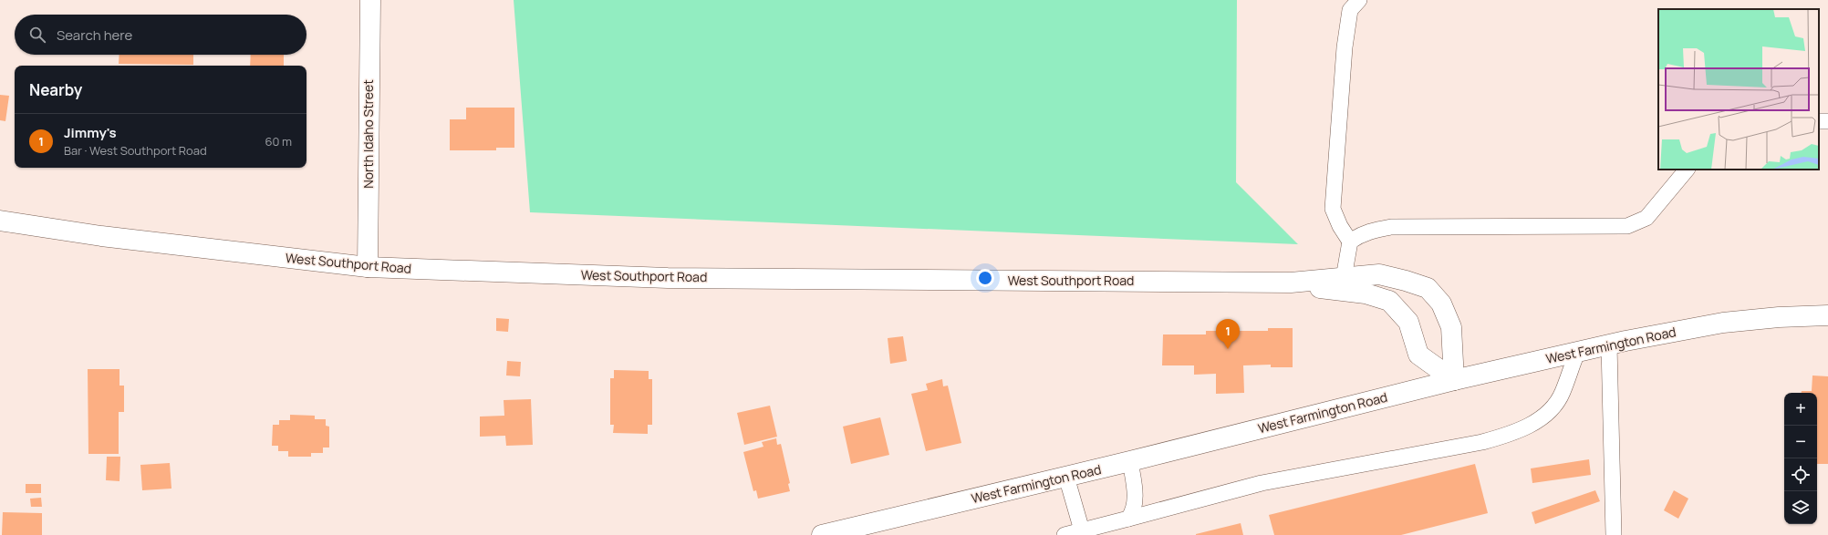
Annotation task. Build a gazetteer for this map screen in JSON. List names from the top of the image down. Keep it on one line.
{"streets":{"main road":["North Idaho Street","West Southport Road","West Farmington Road"]},"crossings":[["North Idaho Street","West Southport Road"],["West Southport Road","West Farmington Road"]],"page":{"search":"Search here","heading":"Nearby","list":[{"mark":"1","name":"Jimmy's","note":"Bar · West Southport Road","value":"60 m"}],"pins":"1","map_buttons":["+","−"]}}
